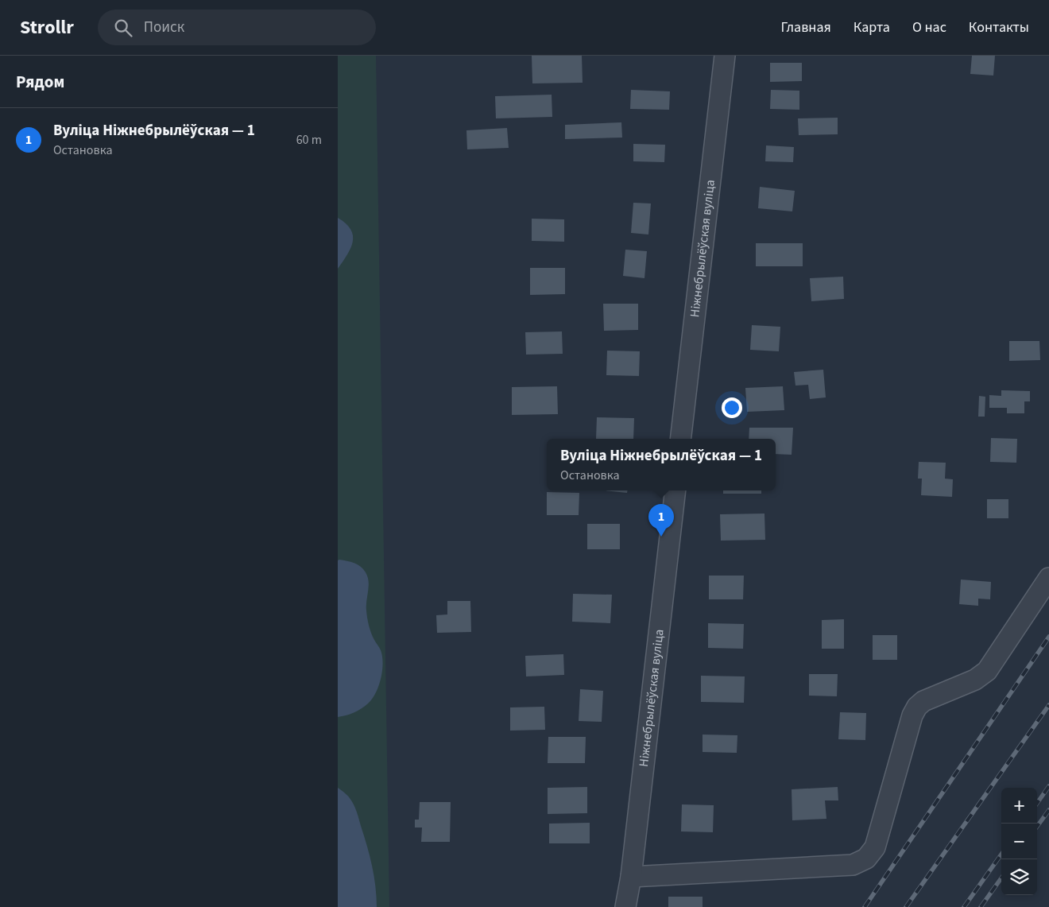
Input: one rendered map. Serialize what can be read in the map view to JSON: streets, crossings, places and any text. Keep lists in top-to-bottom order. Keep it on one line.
{"streets":{"street":["Ніжнебрылёўская вуліца"]},"page":{"header":"Strollr","search":"Поиск","nav":["Главная","Карта","О нас","Контакты"],"heading":"Рядом","list":[{"mark":"1","name":"Вуліца Ніжнебрылёўская — 1","note":"Остановка","value":"60 m"}],"popup":["Вуліца Ніжнебрылёўская — 1","Остановка"],"pins":"1","map_buttons":["+","−"]}}
